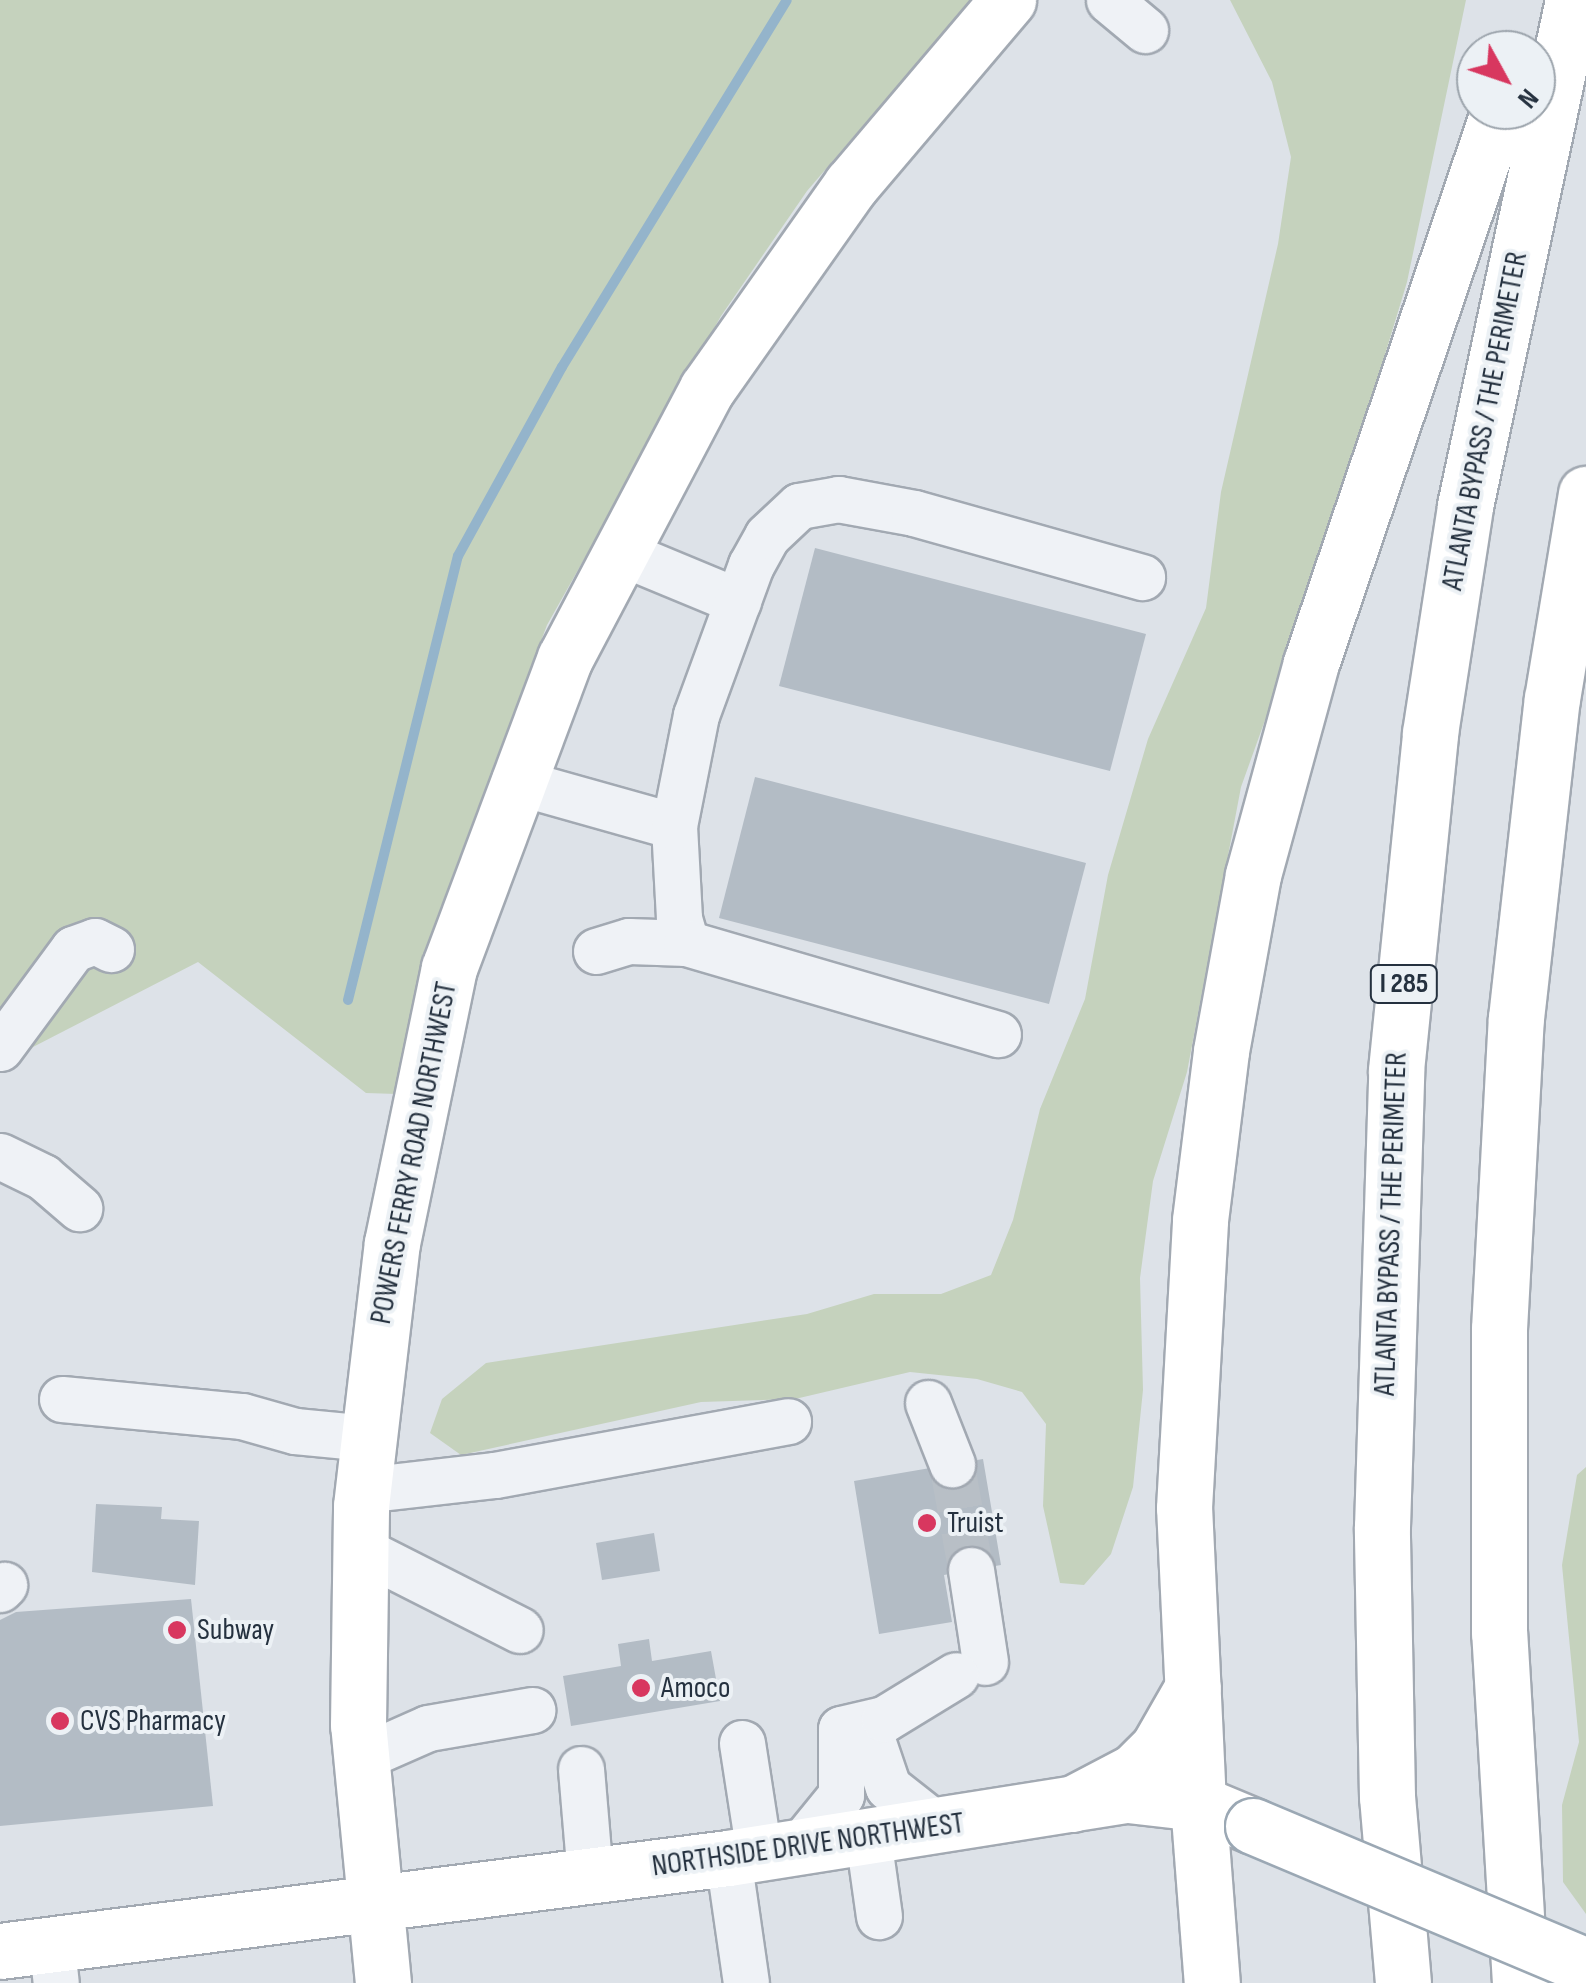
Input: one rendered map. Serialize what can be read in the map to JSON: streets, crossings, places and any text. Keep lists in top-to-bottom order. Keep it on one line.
{"streets":{"main road":["ATLANTA BYPASS / THE PERIMETER","I 285","POWERS FERRY ROAD NORTHWEST","NORTHSIDE DRIVE NORTHWEST"]},"crossings":[["POWERS FERRY ROAD NORTHWEST","NORTHSIDE DRIVE NORTHWEST"]],"places":["Truist","Subway","Amoco","CVS Pharmacy"],"north":"bottom right"}
